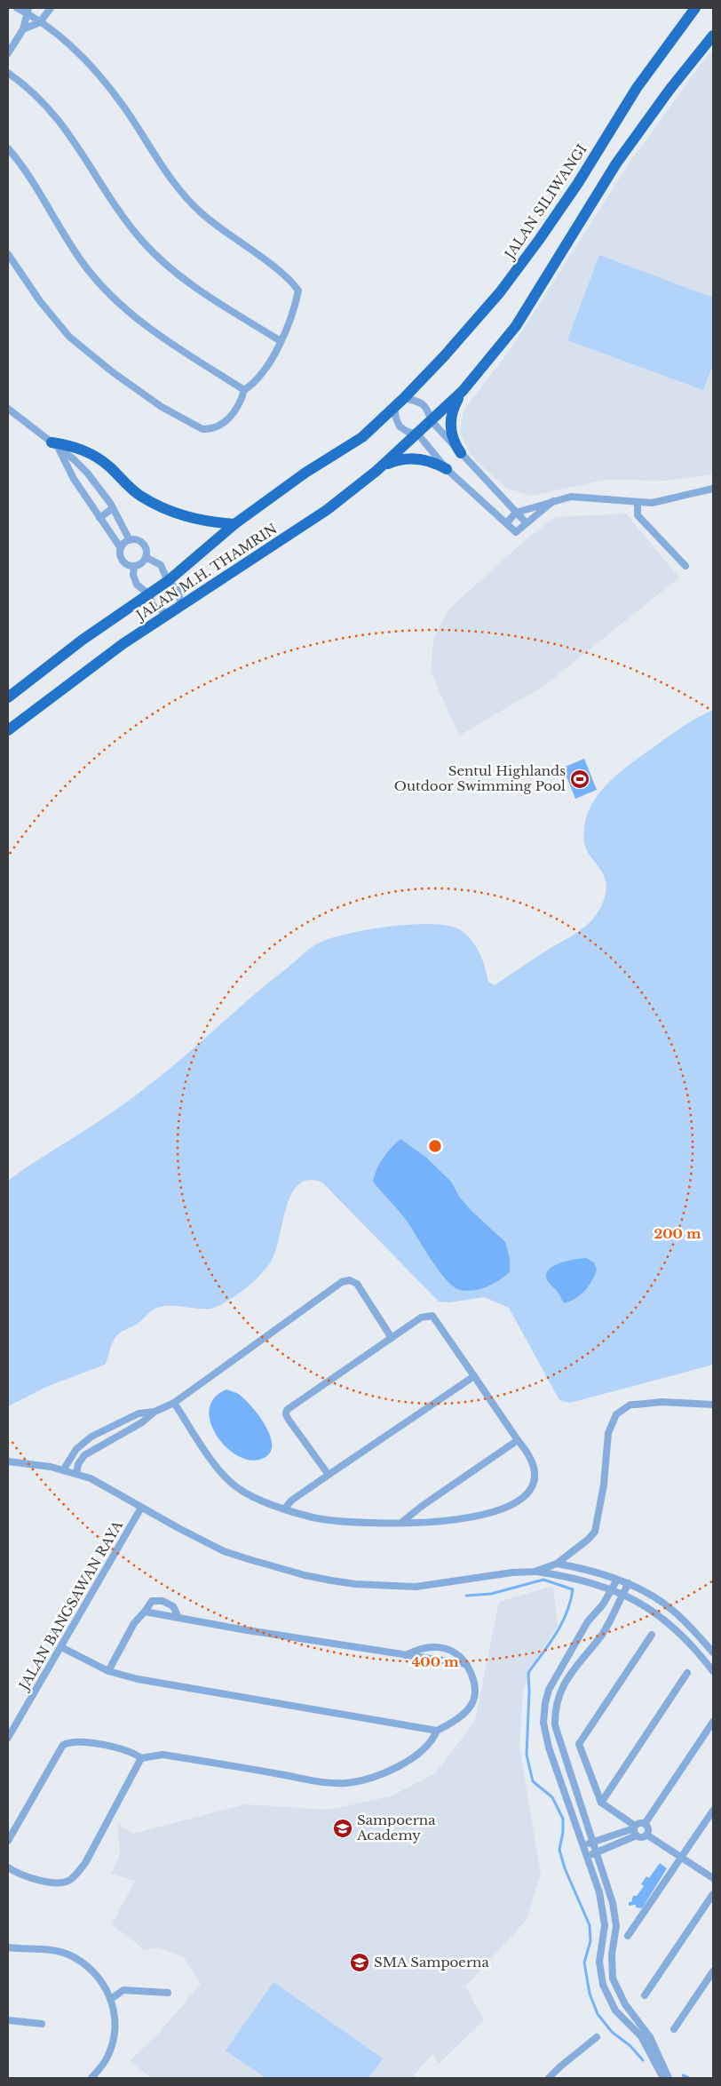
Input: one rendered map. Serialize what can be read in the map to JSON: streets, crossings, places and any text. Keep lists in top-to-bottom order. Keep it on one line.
{"streets":{"main road":["JALAN SILIWANGI","JALAN M.H. THAMRIN"],"street":["JALAN BANGSAWAN RAYA"]},"crossings":[["JALAN SILIWANGI","JALAN M.H. THAMRIN"]],"places":{"sports":["Sentul Highlands Outdoor Swimming Pool"],"school or university":["Sampoerna Academy","SMA Sampoerna"]},"rings":["200 m","400 m"]}
